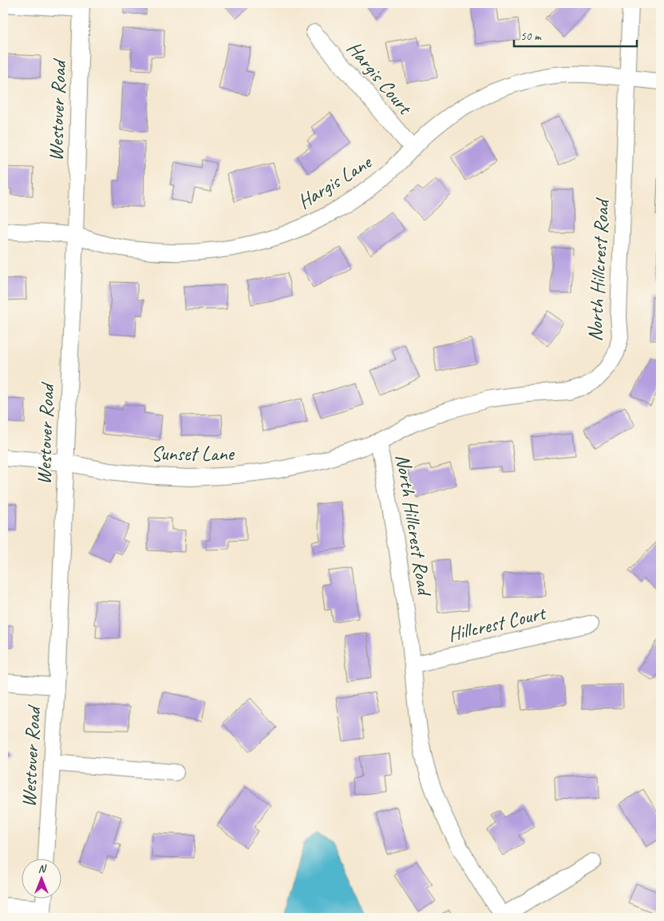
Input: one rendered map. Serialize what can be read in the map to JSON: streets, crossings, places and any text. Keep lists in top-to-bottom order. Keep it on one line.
{"streets":{"street":["Hargis Court","Westover Road","Hargis Lane","North Hillcrest Road","Sunset Lane","Hillcrest Court"]},"crossings":[["Hargis Court","Hargis Lane"],["Westover Road","Hargis Lane"],["Westover Road","Sunset Lane"],["Hargis Lane","North Hillcrest Road"],["North Hillcrest Road","Sunset Lane"],["North Hillcrest Road","Hillcrest Court"]],"scale_bar":"50 m","north":"top"}
